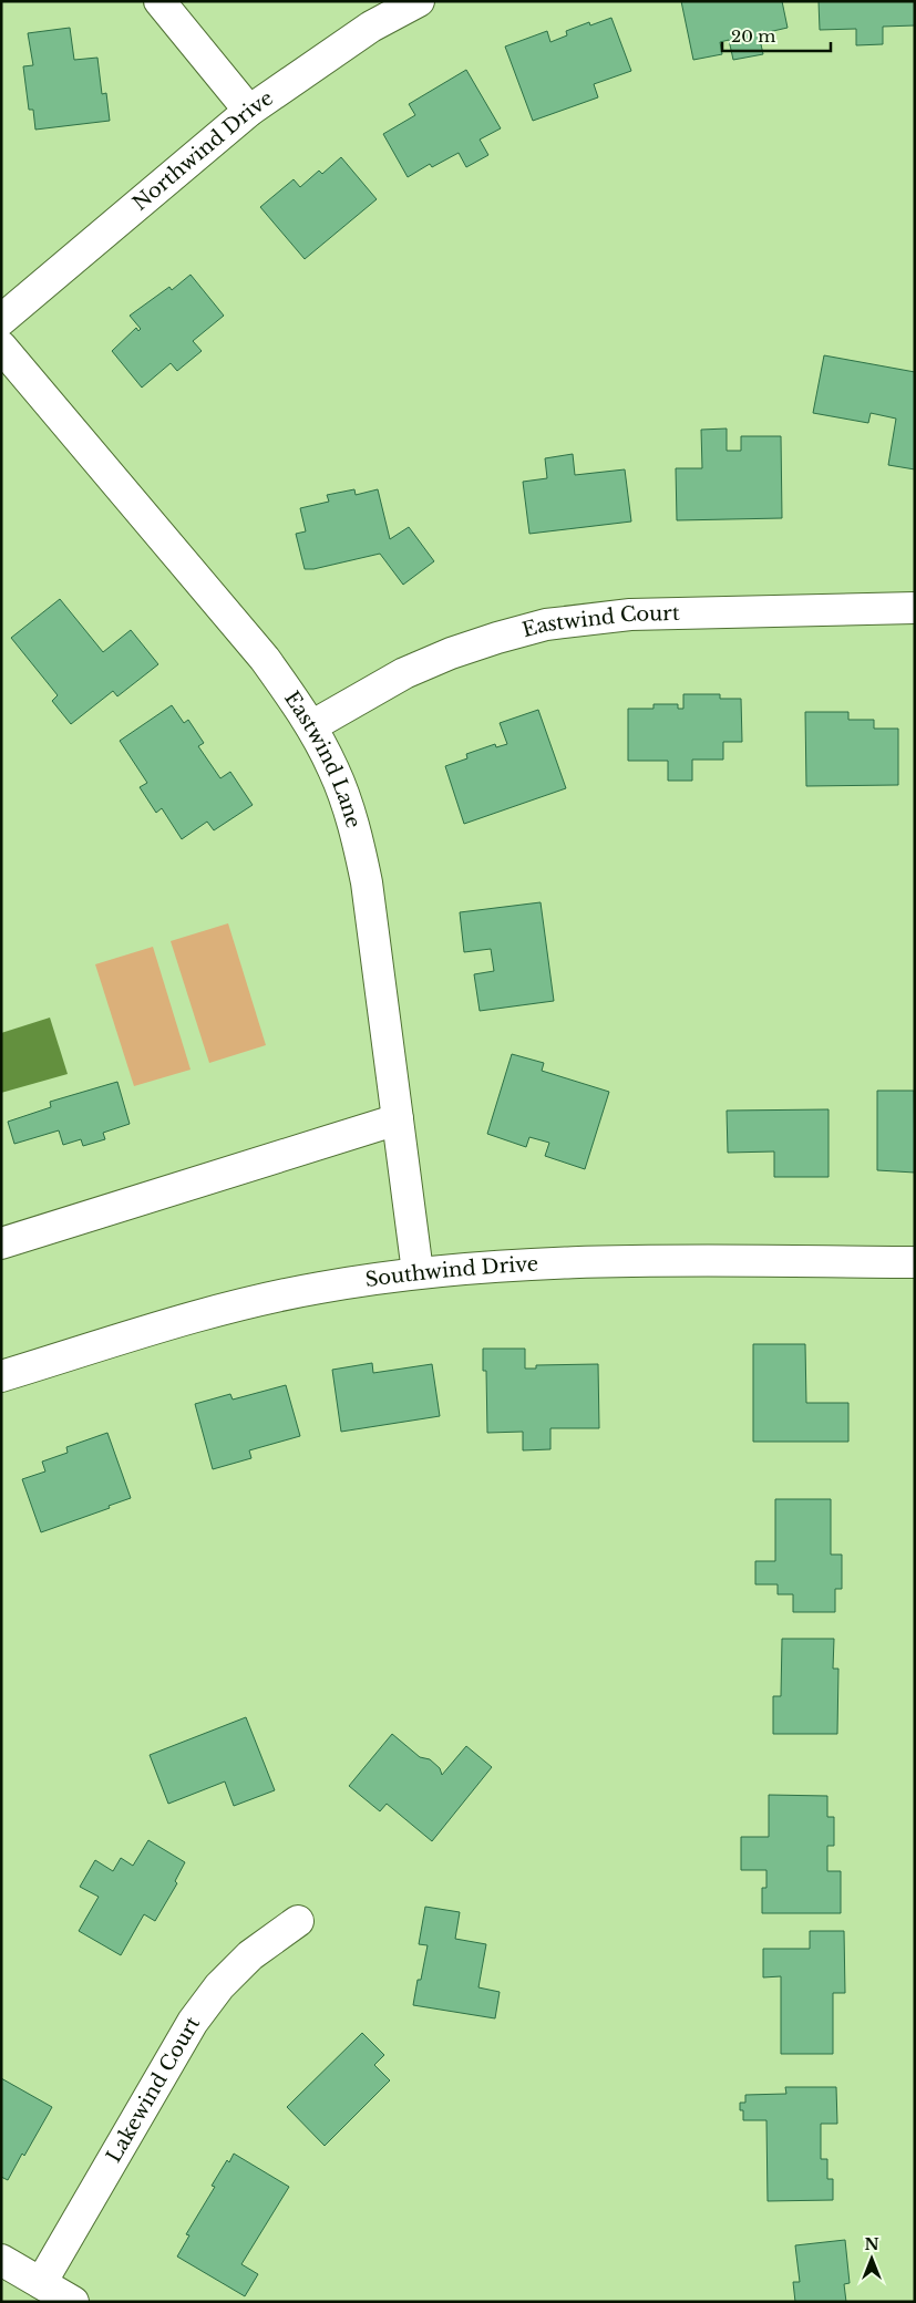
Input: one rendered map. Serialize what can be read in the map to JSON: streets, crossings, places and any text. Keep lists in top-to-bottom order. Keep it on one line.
{"streets":{"street":["Northwind Drive","Eastwind Court","Eastwind Lane","Southwind Drive","Lakewind Court"]},"crossings":[["Eastwind Court","Eastwind Lane"],["Eastwind Lane","Southwind Drive"]],"scale_bar":"20 m","north":"top"}
